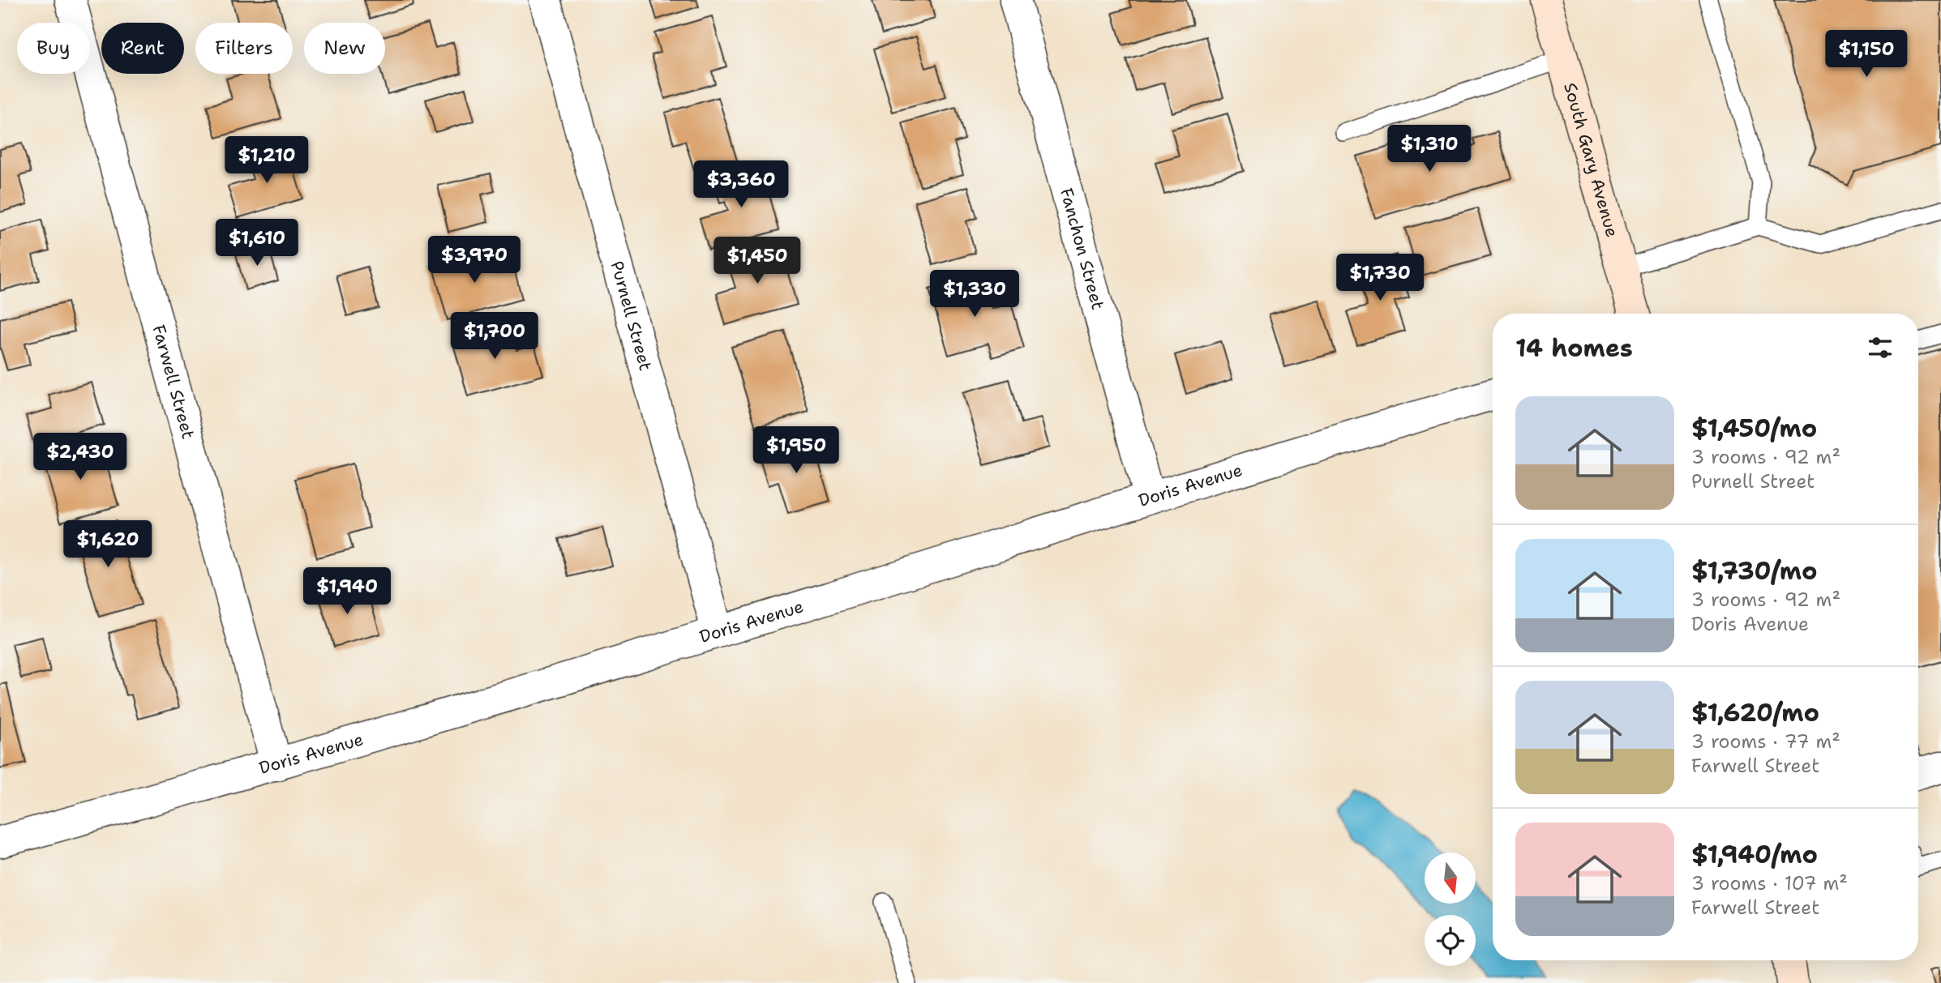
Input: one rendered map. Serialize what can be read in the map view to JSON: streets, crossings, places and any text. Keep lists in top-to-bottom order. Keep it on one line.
{"streets":{"main road":["South Gary Avenue"],"street":["Fanchon Street","Purnell Street","Farwell Street","Doris Avenue"]},"crossings":[["Fanchon Street","Doris Avenue"],["Purnell Street","Doris Avenue"],["Farwell Street","Doris Avenue"]],"north":"bottom","page":{"chip":["Buy","Rent","Filters","New"],"price":["$1,150","$1,310","$1,210","$3,360","$1,610","$3,970","$1,450","$1,730","$1,330","$1,700","$1,950","$2,430","$1,620","$1,940"],"heading":"14 homes","list":[{"name":"$1,450/mo","note":"3 rooms · 92 m² · Purnell Street"},{"name":"$1,730/mo","note":"3 rooms · 92 m² · Doris Avenue"},{"name":"$1,620/mo","note":"3 rooms · 77 m² · Farwell Street"},{"name":"$1,940/mo","note":"3 rooms · 107 m² · Farwell Street"}]}}
